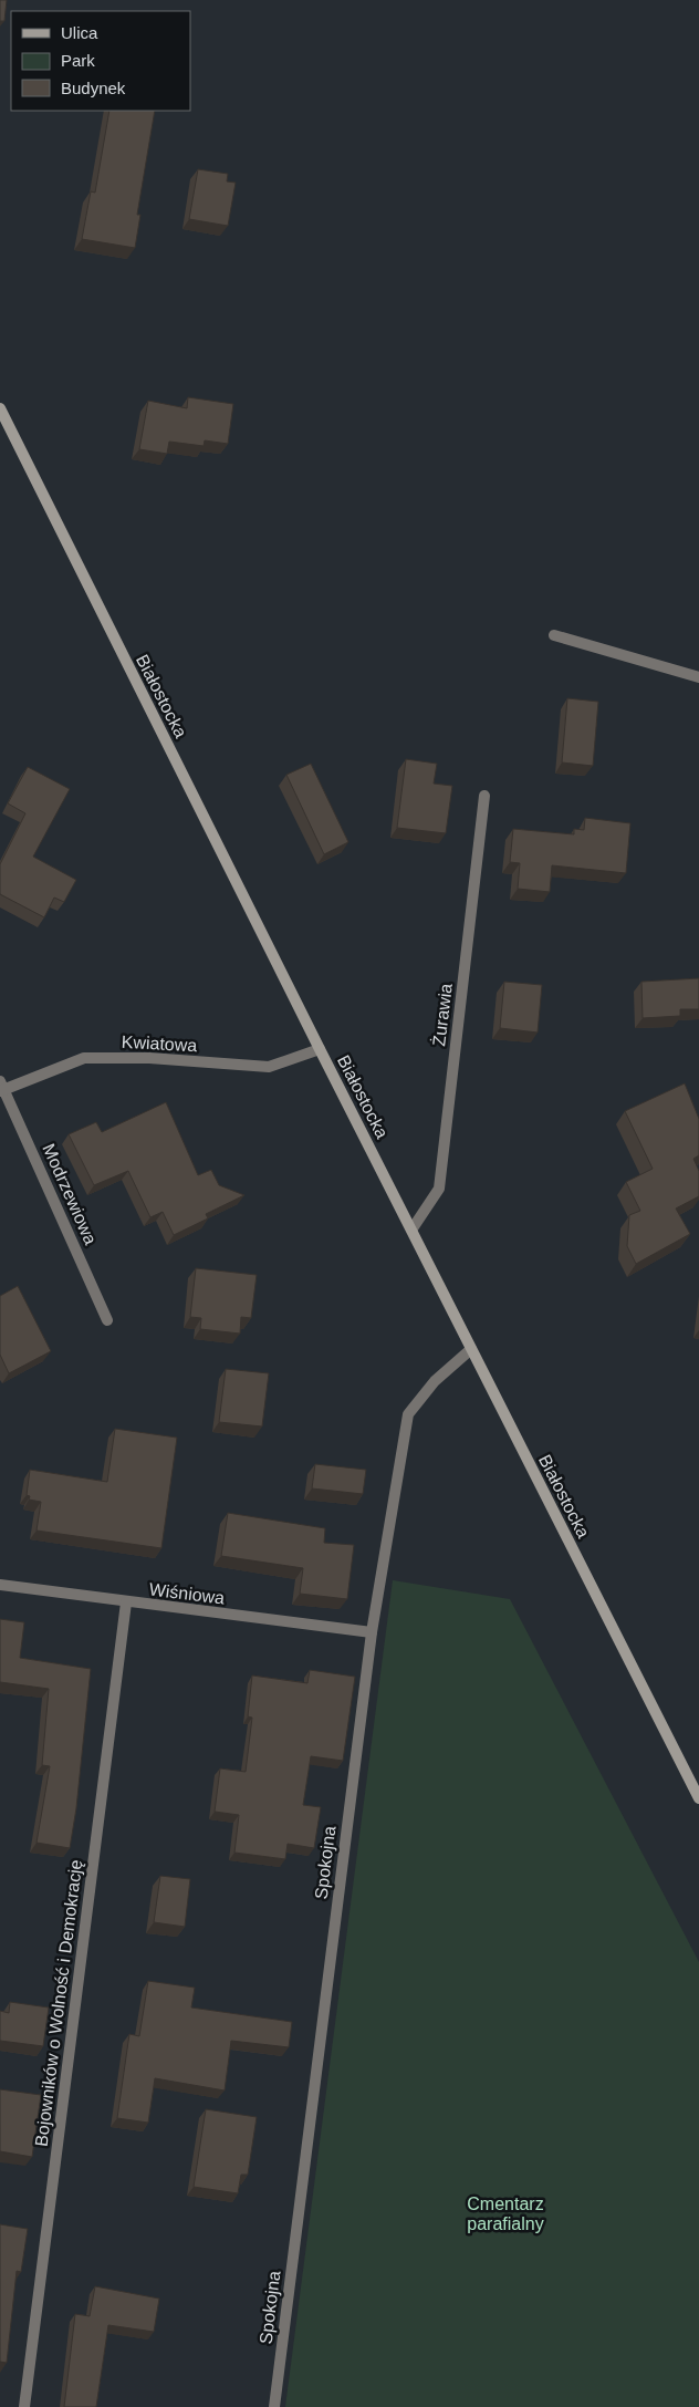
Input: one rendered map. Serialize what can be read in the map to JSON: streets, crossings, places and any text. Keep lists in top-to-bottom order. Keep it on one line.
{"streets":{"street":["Białostocka","Żurawia","Kwiatowa","Modrzewiowa","Wiśniowa","Spokojna","Bojowników o Wolność i Demokrację"]},"crossings":[["Białostocka","Żurawia"],["Białostocka","Kwiatowa"],["Białostocka","Spokojna"],["Kwiatowa","Modrzewiowa"],["Wiśniowa","Spokojna"],["Wiśniowa","Bojowników o Wolność i Demokrację"]],"parks":["Cmentarz parafialny"],"legend":["Ulica","Park","Budynek"]}
